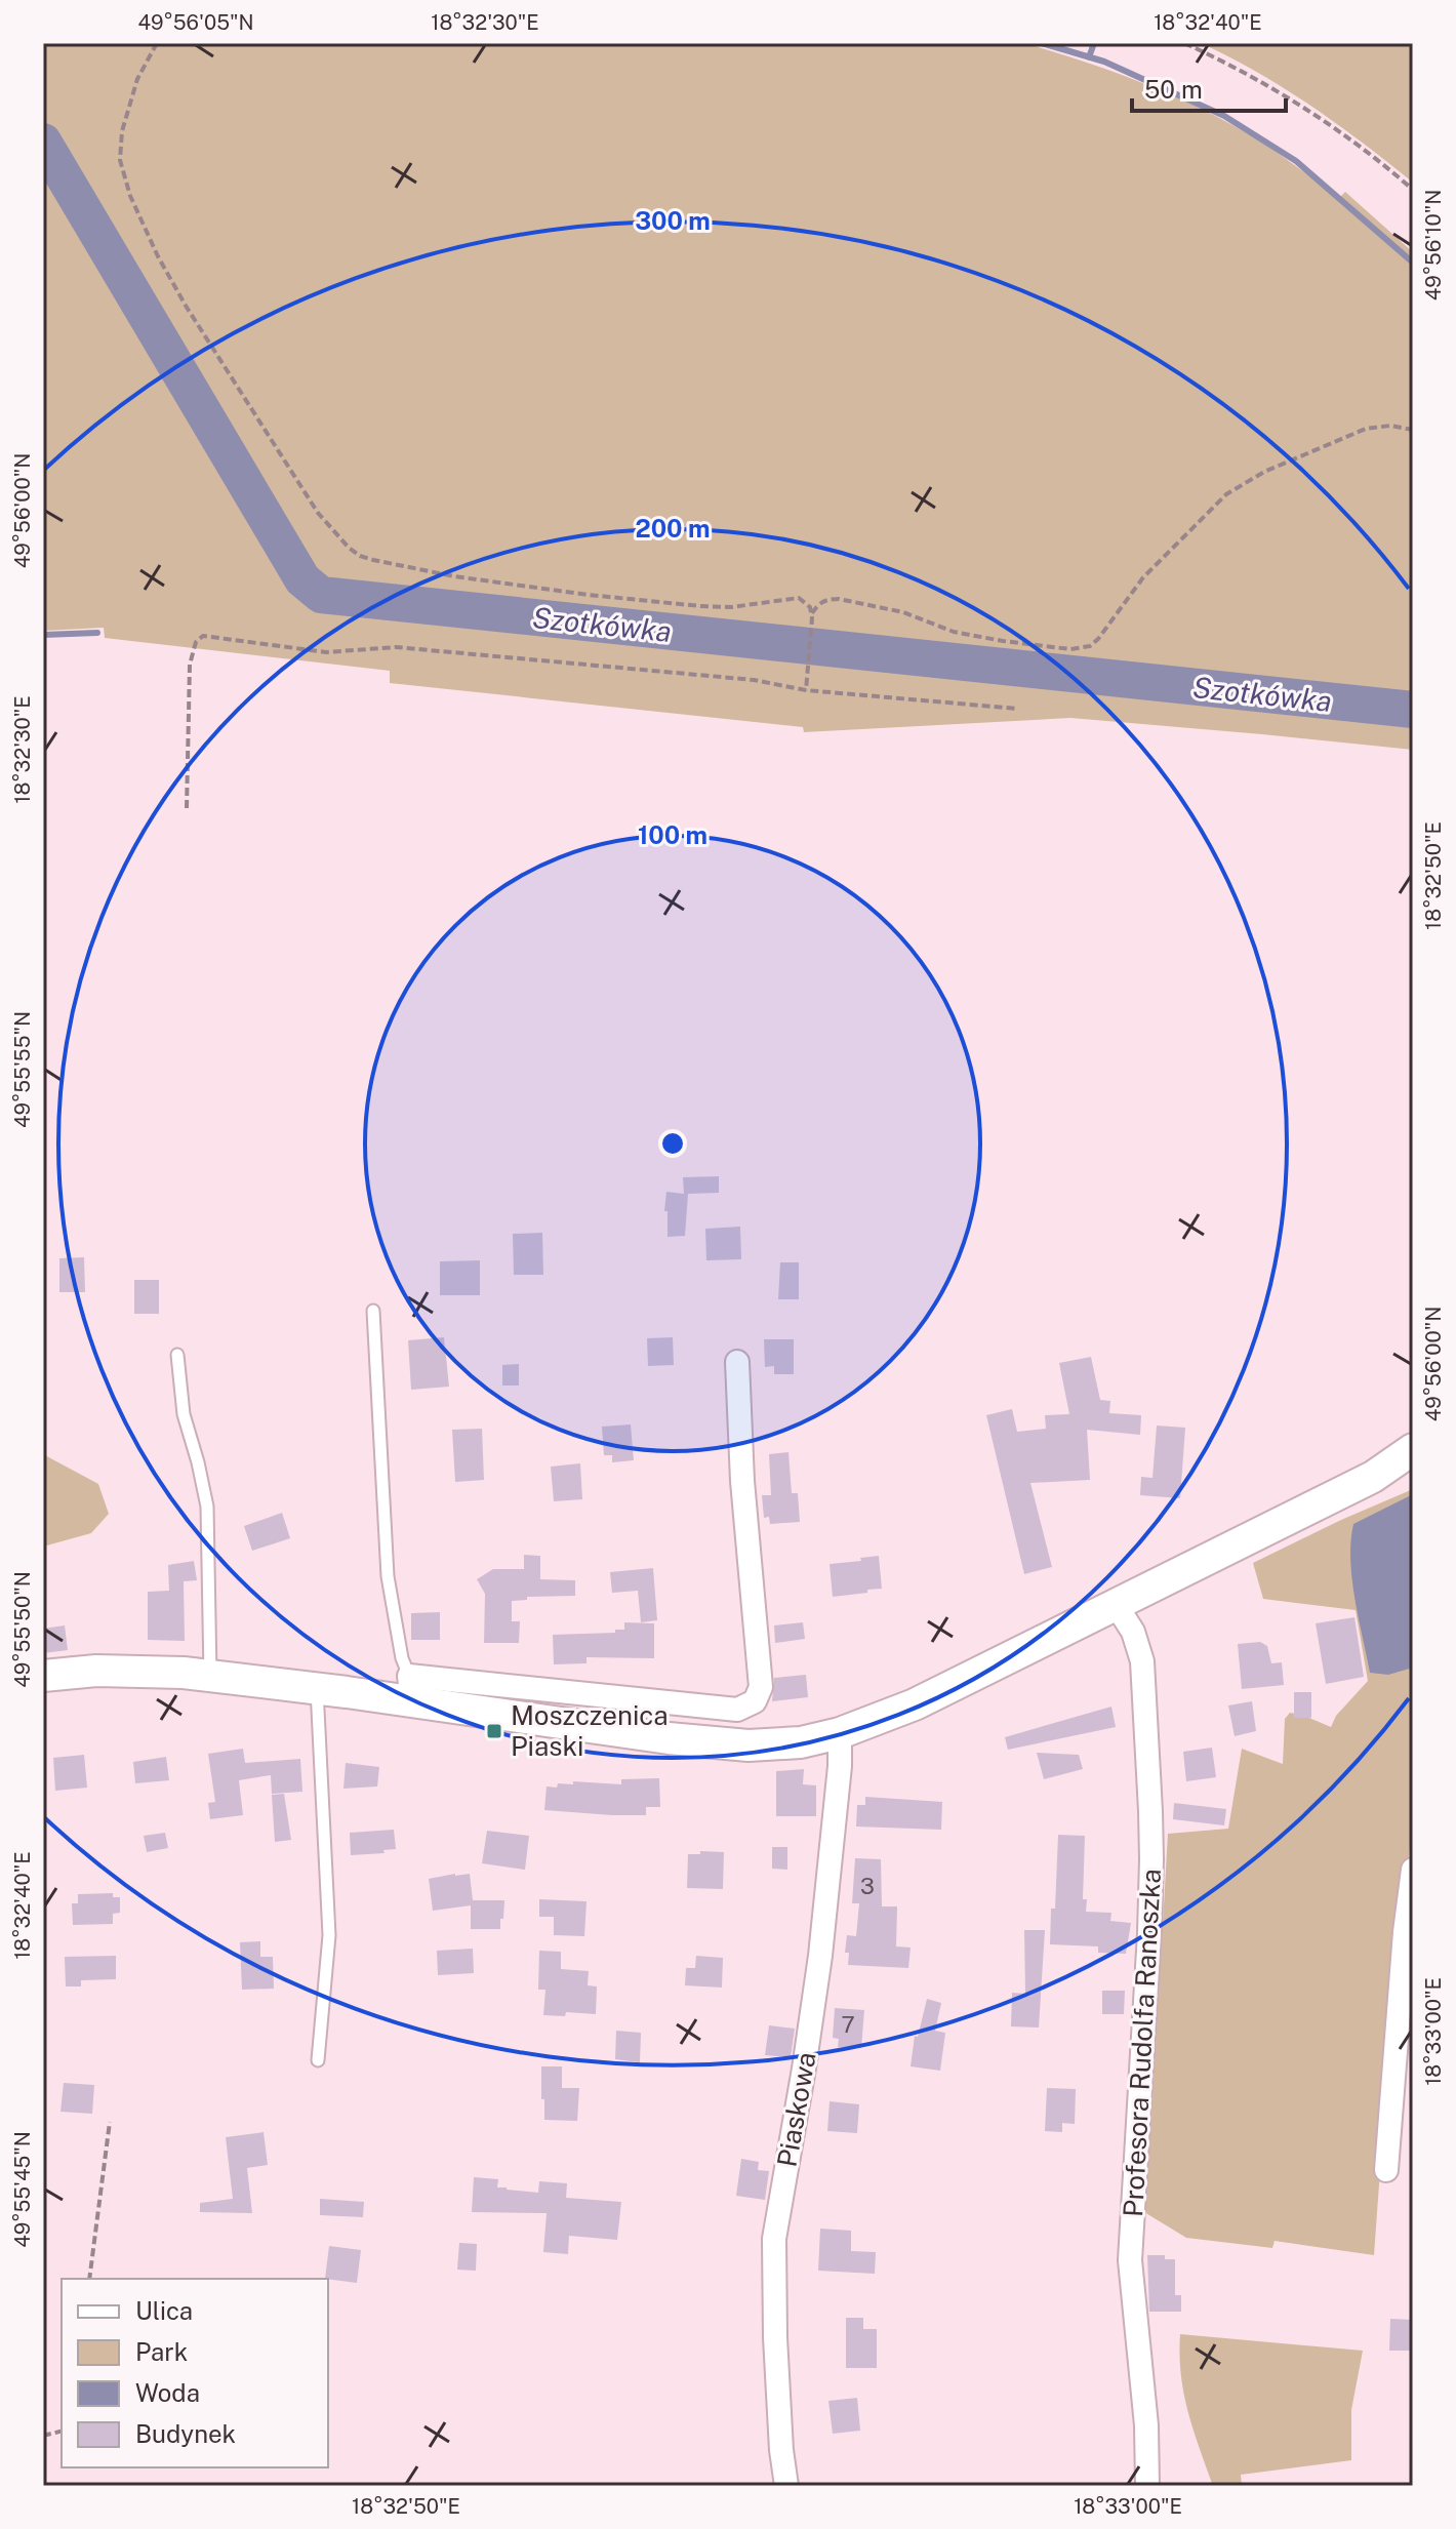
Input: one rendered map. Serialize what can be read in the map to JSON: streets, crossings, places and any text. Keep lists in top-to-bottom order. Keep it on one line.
{"streets":{"street":["Profesora Rudolfa Ranoszka","Piaskowa"]},"water":["Szotkówka"],"places":{"transit":["Moszczenica Piaski"]},"house_numbers":["3","7"],"legend":["Ulica","Park","Woda","Budynek"],"scale_bar":"50 m","coordinates":["49°56'05\"N","18°32'30\"E","18°32'40\"E","49°56'10\"N","49°56'00\"N","18°32'50\"E","49°55'55\"N","49°55'50\"N","18°33'00\"E","49°55'45\"N"],"rings":["300 m","200 m","100 m"]}
